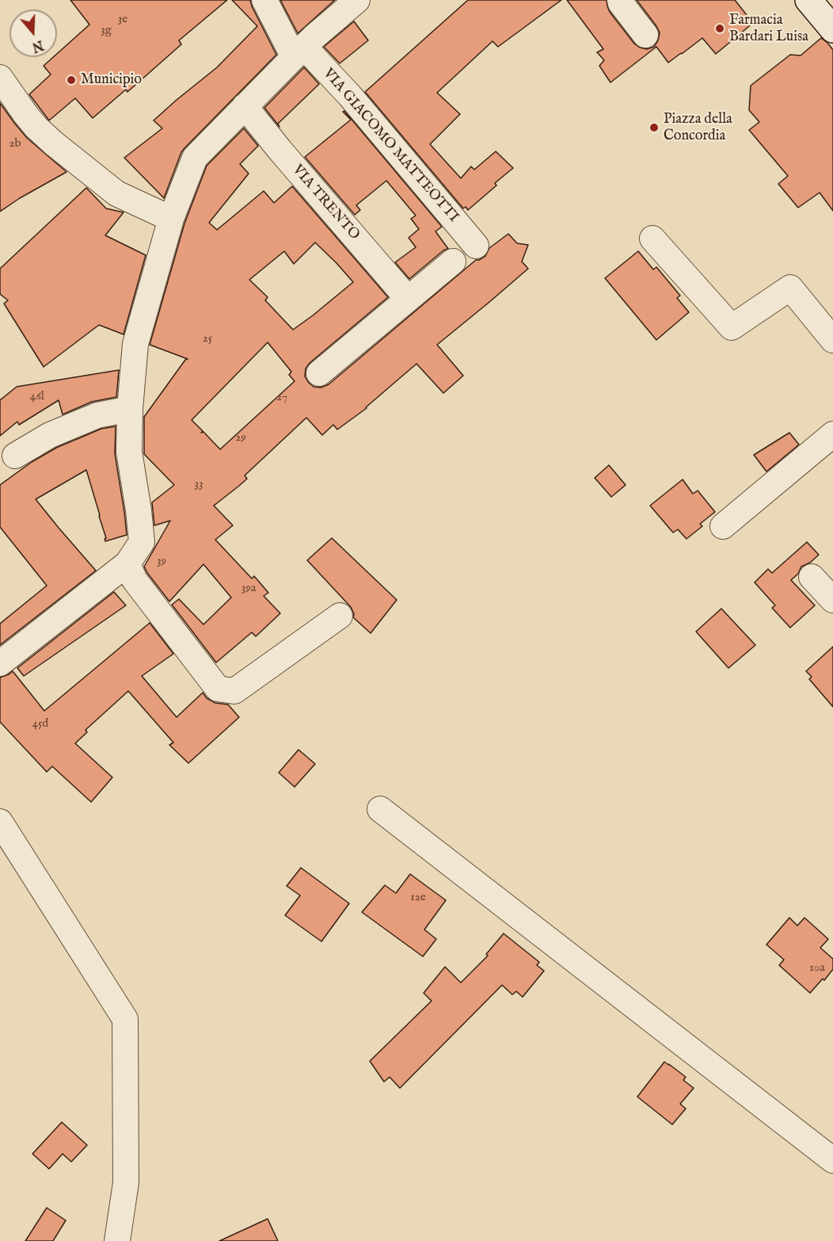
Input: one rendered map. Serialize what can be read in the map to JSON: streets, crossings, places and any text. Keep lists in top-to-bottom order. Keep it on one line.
{"streets":{"street":["VIA GIACOMO MATTEOTTI","VIA TRENTO"]},"places":["Farmacia Bardari Luisa","Municipio","Piazza della Concordia"],"house_numbers":["3e","3g","2b","25","46l","27","29","33","39","39a","45d","12e","10a"],"north":"bottom"}
